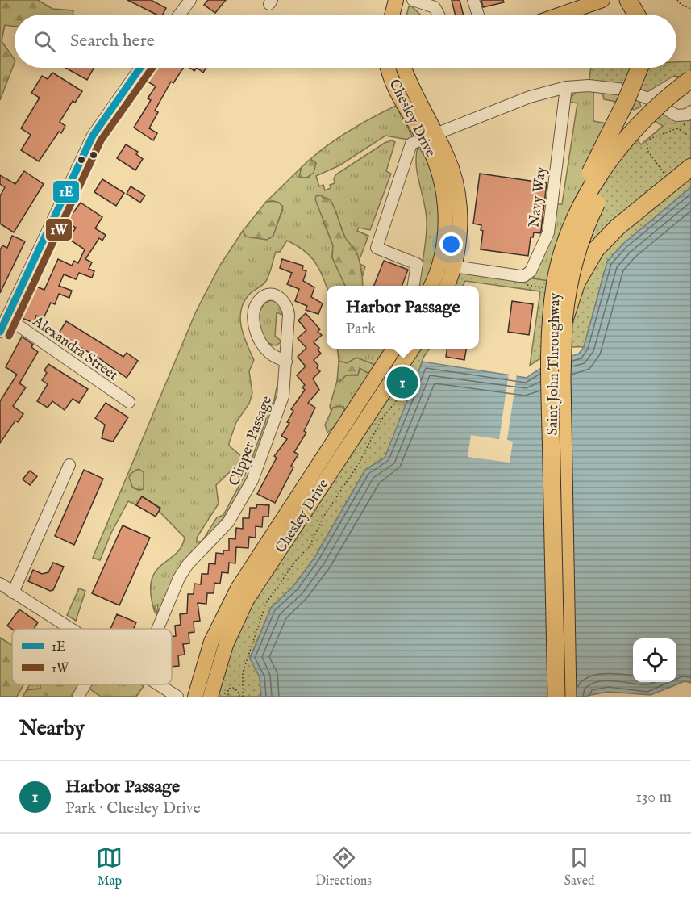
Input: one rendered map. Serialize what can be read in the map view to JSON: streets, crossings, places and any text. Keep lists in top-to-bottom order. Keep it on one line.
{"streets":{"highway":["Saint John Throughway"],"main road":["Chesley Drive"],"street":["Navy Way","Alexandra Street","Clipper Passage"]},"crossings":[["Chesley Drive","Navy Way"]],"lines":["transit line 1E","transit line 1W"],"legend":["1E","1W"],"page":{"search":"Search here","popup":["Harbor Passage","Park"],"pins":"1","heading":"Nearby","list":[{"mark":"1","name":"Harbor Passage","note":"Park · Chesley Drive","value":"130 m"}],"nav":["Map","Directions","Saved"]}}
